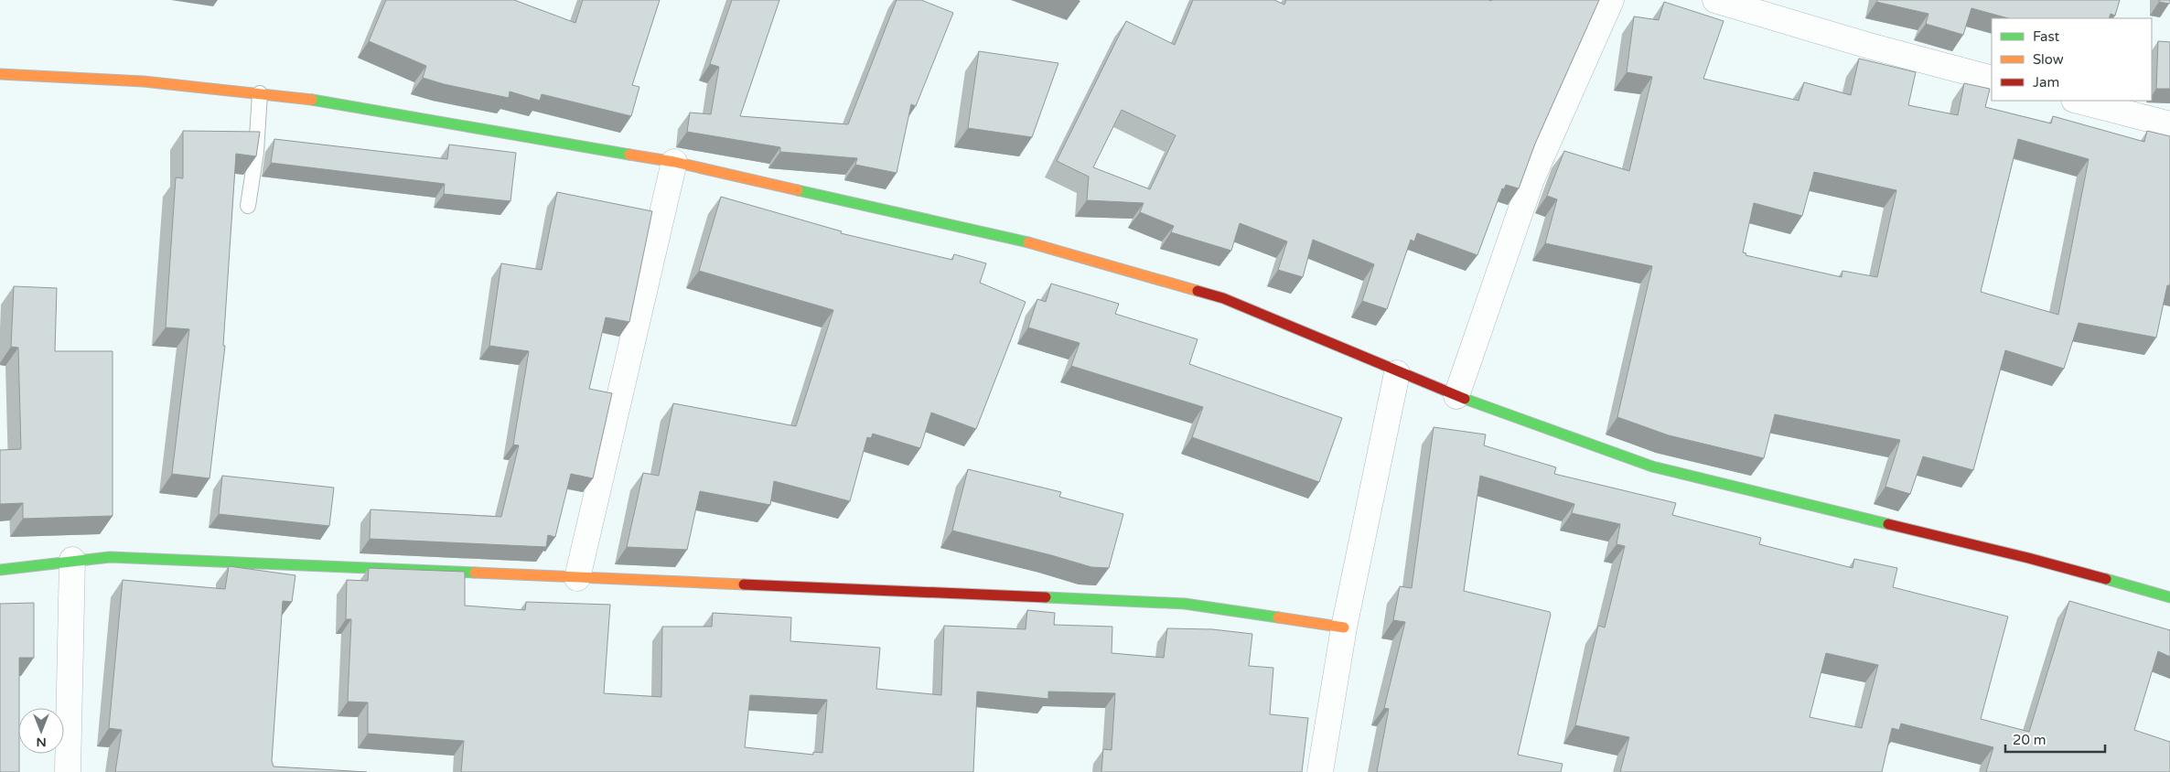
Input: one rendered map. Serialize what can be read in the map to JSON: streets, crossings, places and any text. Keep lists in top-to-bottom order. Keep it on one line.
{"legend":["Fast","Slow","Jam"],"scale_bar":"20 m","north":"bottom"}
